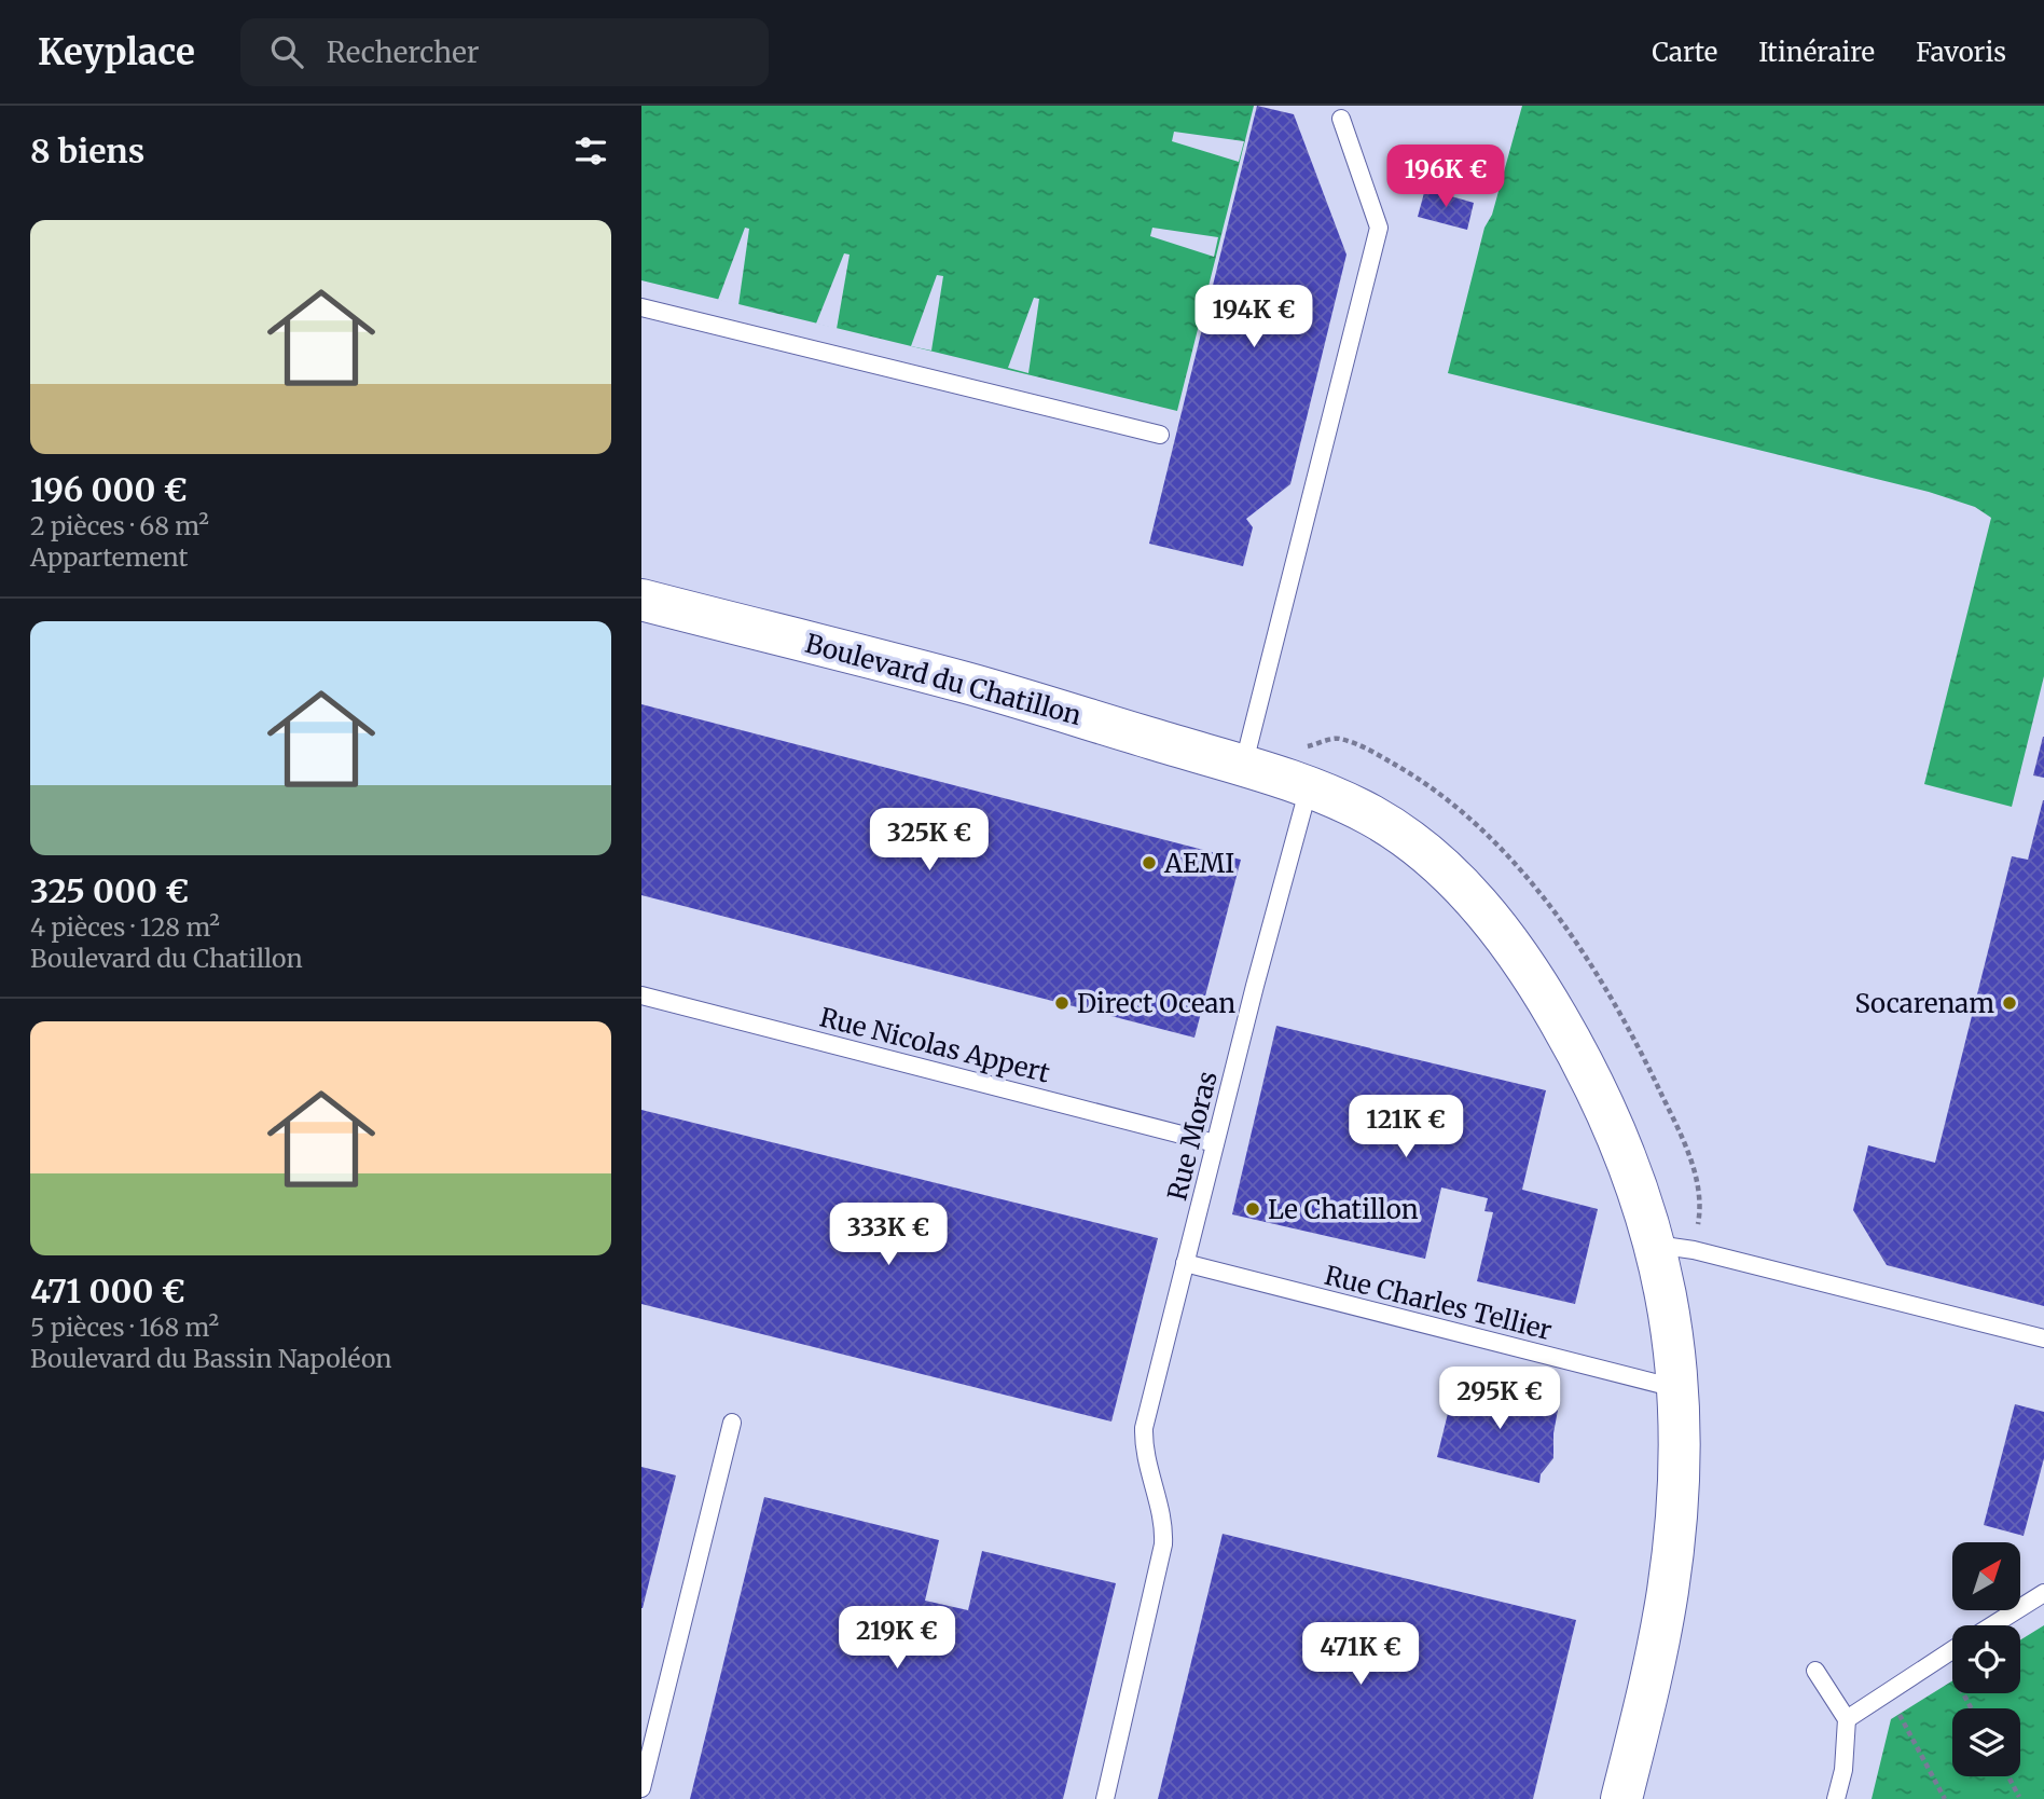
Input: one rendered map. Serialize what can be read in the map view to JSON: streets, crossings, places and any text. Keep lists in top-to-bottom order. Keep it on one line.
{"streets":{"main road":["Boulevard du Chatillon"],"lane":["Rue Nicolas Appert","Rue Moras","Rue Charles Tellier"]},"crossings":[["Boulevard du Chatillon","Rue Moras"],["Boulevard du Chatillon","Rue Charles Tellier"],["Rue Nicolas Appert","Rue Moras"],["Rue Moras","Rue Charles Tellier"]],"places":["AEMI","Direct Ocean","Socarenam","Le Chatillon"],"north":"top right","page":{"header":"Keyplace","search":"Rechercher","nav":["Carte","Itinéraire","Favoris"],"heading":"8 biens","price":["196K €","194K €","325K €","121K €","333K €","295K €","219K €","471K €"],"list":[{"name":"196 000 €","note":"2 pièces · 68 m² · Appartement"},{"name":"325 000 €","note":"4 pièces · 128 m² · Boulevard du Chatillon"},{"name":"471 000 €","note":"5 pièces · 168 m² · Boulevard du Bassin Napoléon"}]}}
